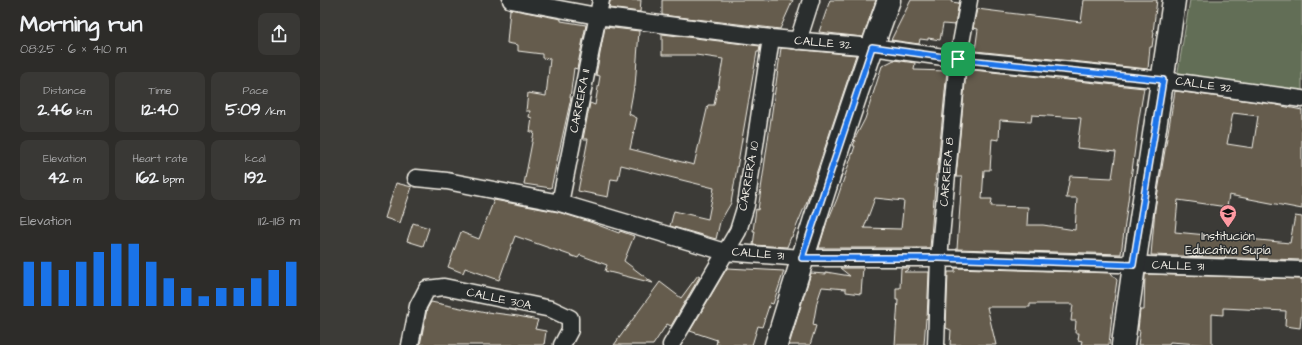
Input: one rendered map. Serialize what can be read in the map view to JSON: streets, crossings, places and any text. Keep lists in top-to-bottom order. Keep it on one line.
{"streets":{"street":["CALLE 32","CARRERA 11","CARRERA 8","CARRERA 10","CALLE 31","CALLE 30A"]},"crossings":[["CALLE 32","CARRERA 11"],["CALLE 32","CARRERA 8"],["CALLE 32","CARRERA 10"],["CARRERA 11","CALLE 31"],["CARRERA 8","CALLE 31"],["CARRERA 10","CALLE 31"]],"places":{"school or university":["Institución Educativa Supía"]},"page":{"heading":["Morning run","08:25 · 6 × 410 m"],"stats":[["Distance","2.46 km"],["Time","12:40"],["Pace","5:09 /km"],["Elevation","42 m"],["Heart rate","162 bpm"],["kcal","192"]],"chart":["Elevation","112–118 m"]}}
